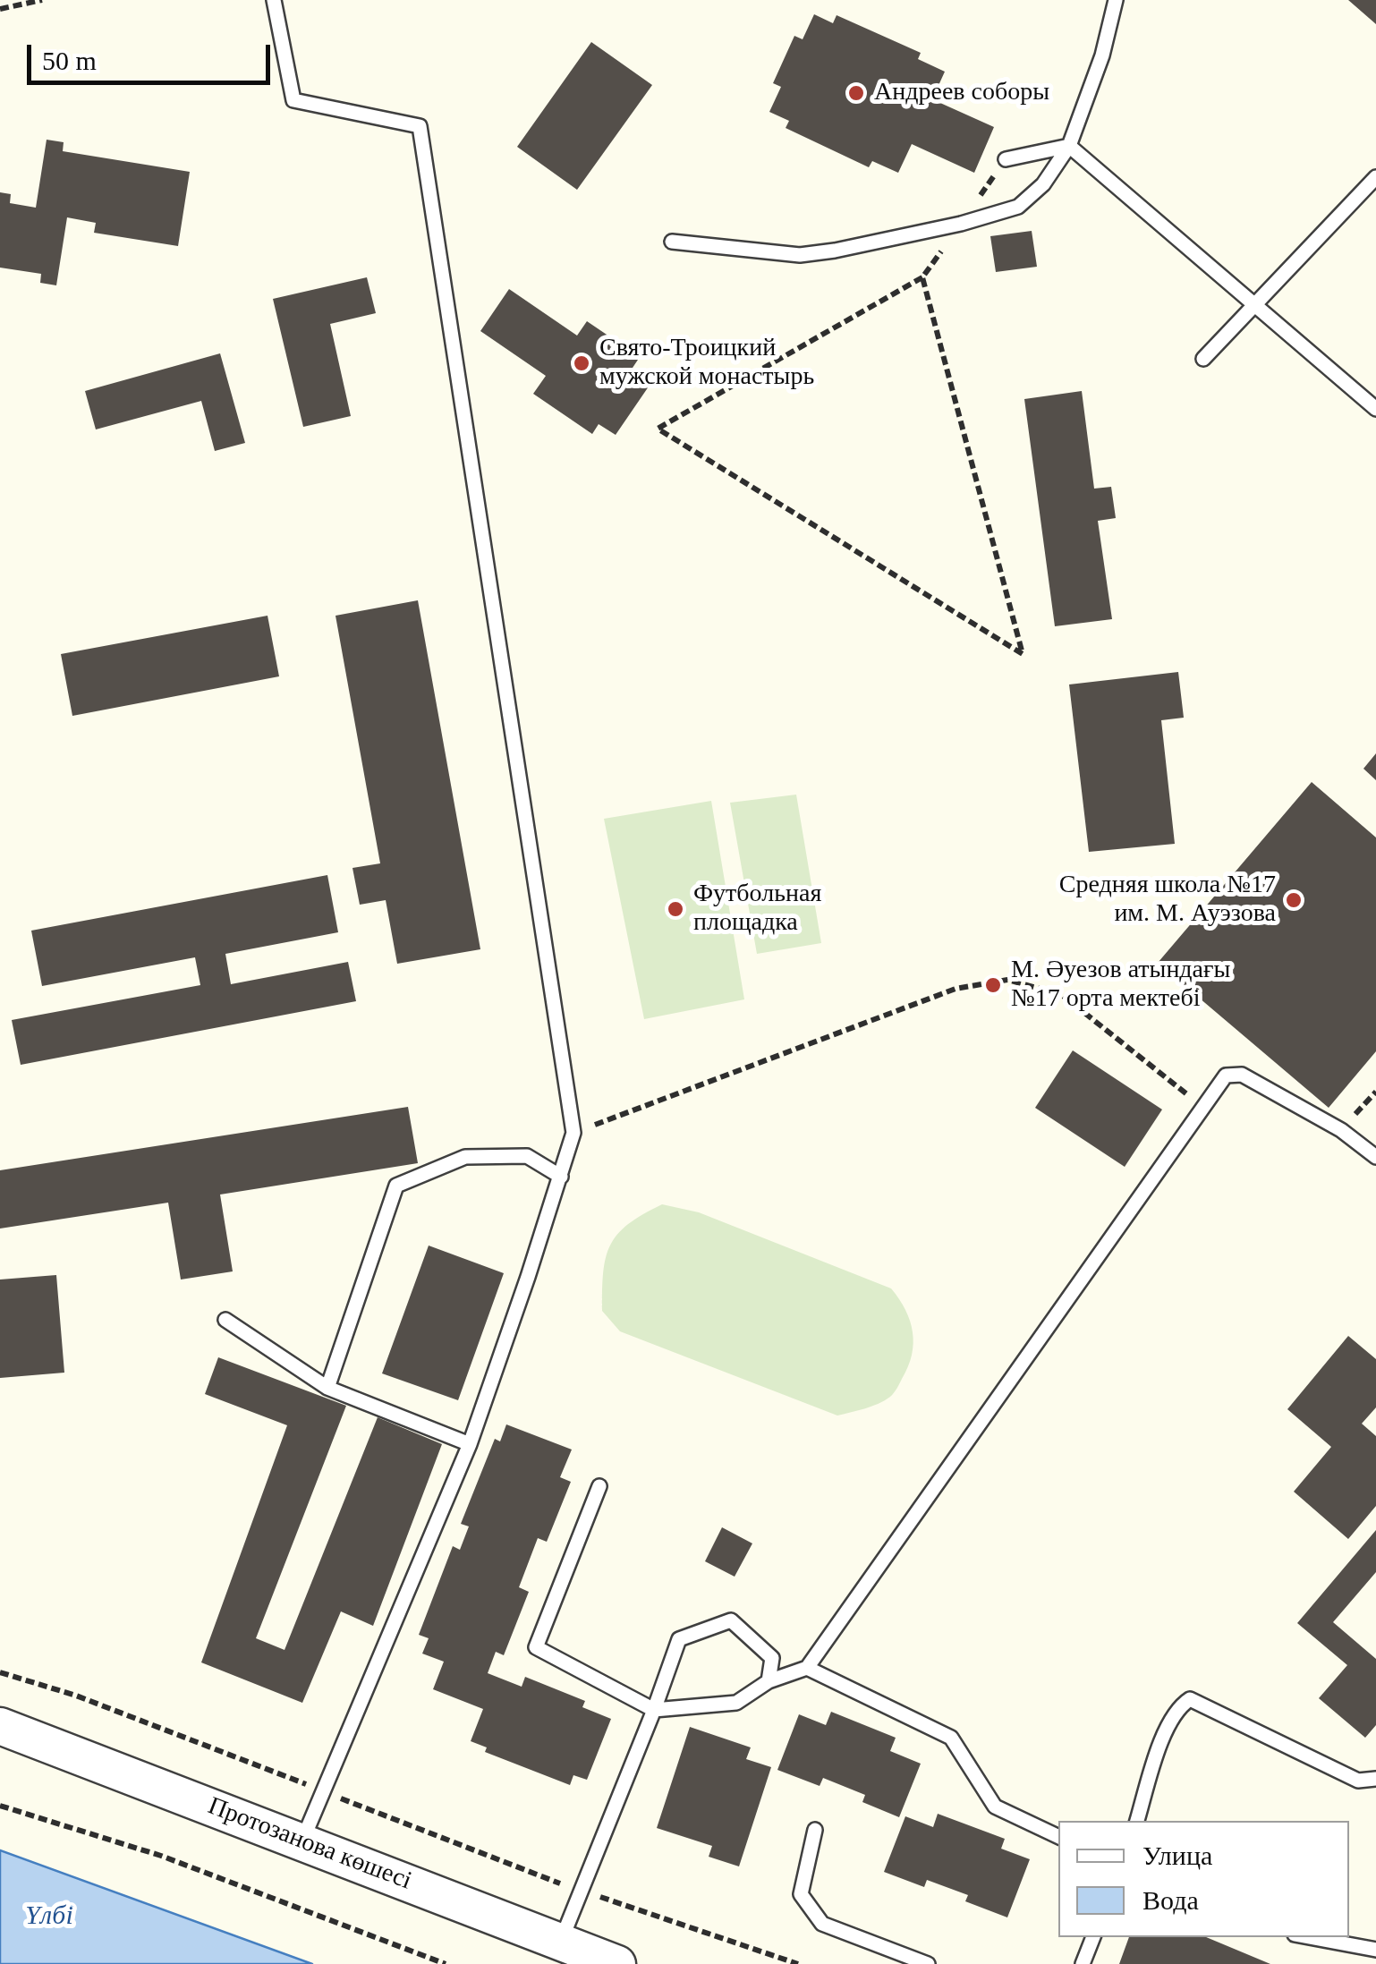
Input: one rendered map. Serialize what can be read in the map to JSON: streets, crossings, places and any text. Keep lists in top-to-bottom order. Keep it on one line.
{"streets":{"street":["Протозанова көшесі"]},"water":["Үлбі"],"places":["Андреев соборы","Свято-Троицкий мужской монастырь","Средняя школа №17 им. М. Ауэзова","Футбольная площадка","М. Әуезов атындағы №17 орта мектебі"],"legend":["Улица","Вода"],"scale_bar":"50 m"}
